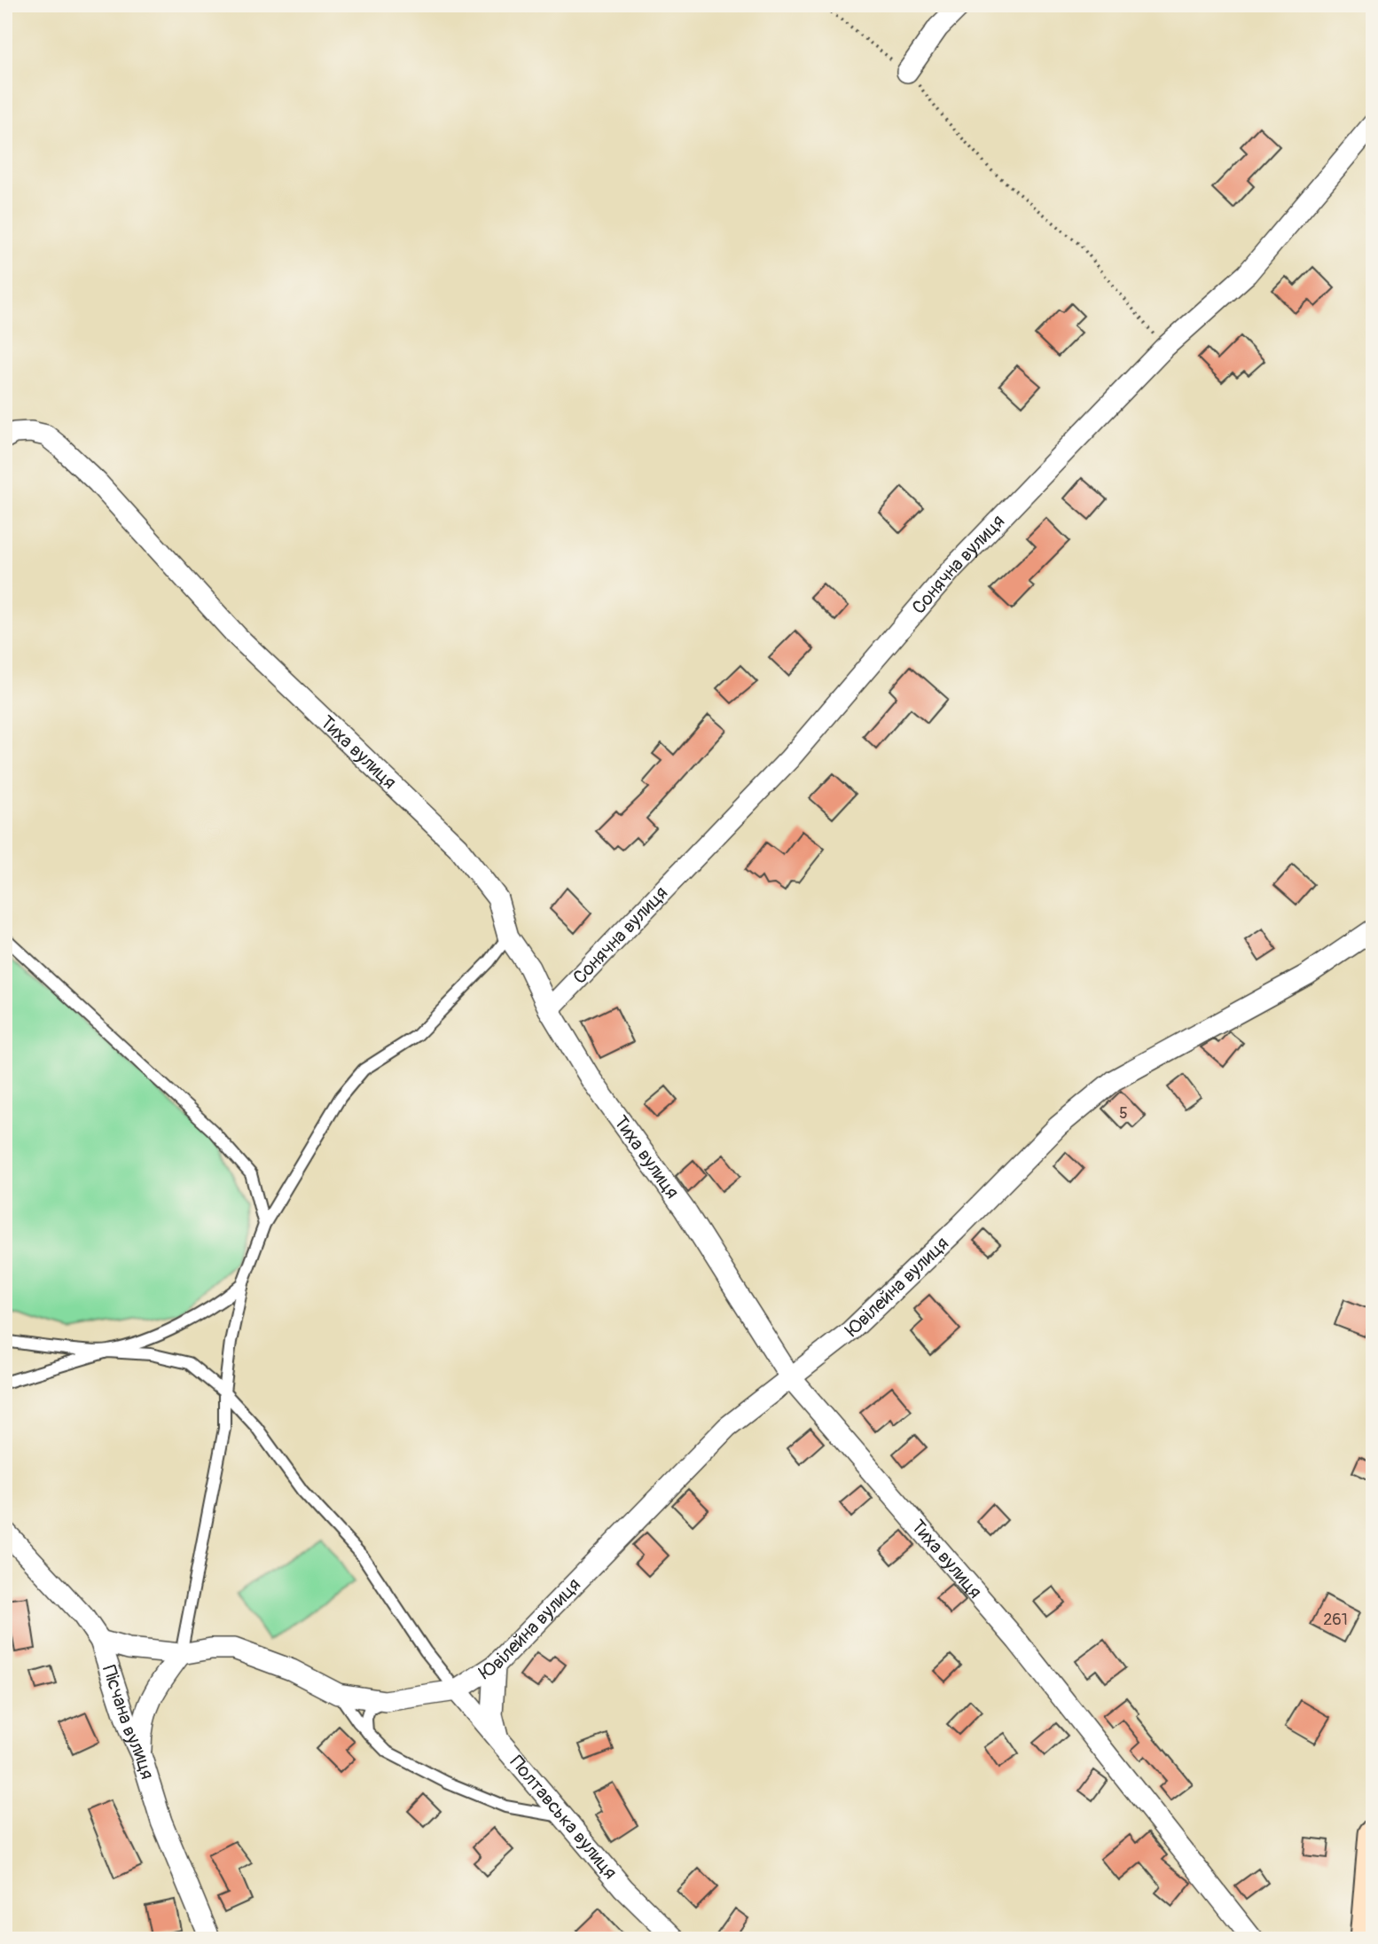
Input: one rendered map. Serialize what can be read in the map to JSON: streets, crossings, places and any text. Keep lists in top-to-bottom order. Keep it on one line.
{"streets":{"street":["Сонячна вулиця","Тиха вулиця","Ювілейна вулиця","Пісчана вулиця","Полтавська вулиця"]},"crossings":[["Сонячна вулиця","Тиха вулиця"],["Тиха вулиця","Ювілейна вулиця"],["Ювілейна вулиця","Полтавська вулиця"]],"house_numbers":["5","261"]}
